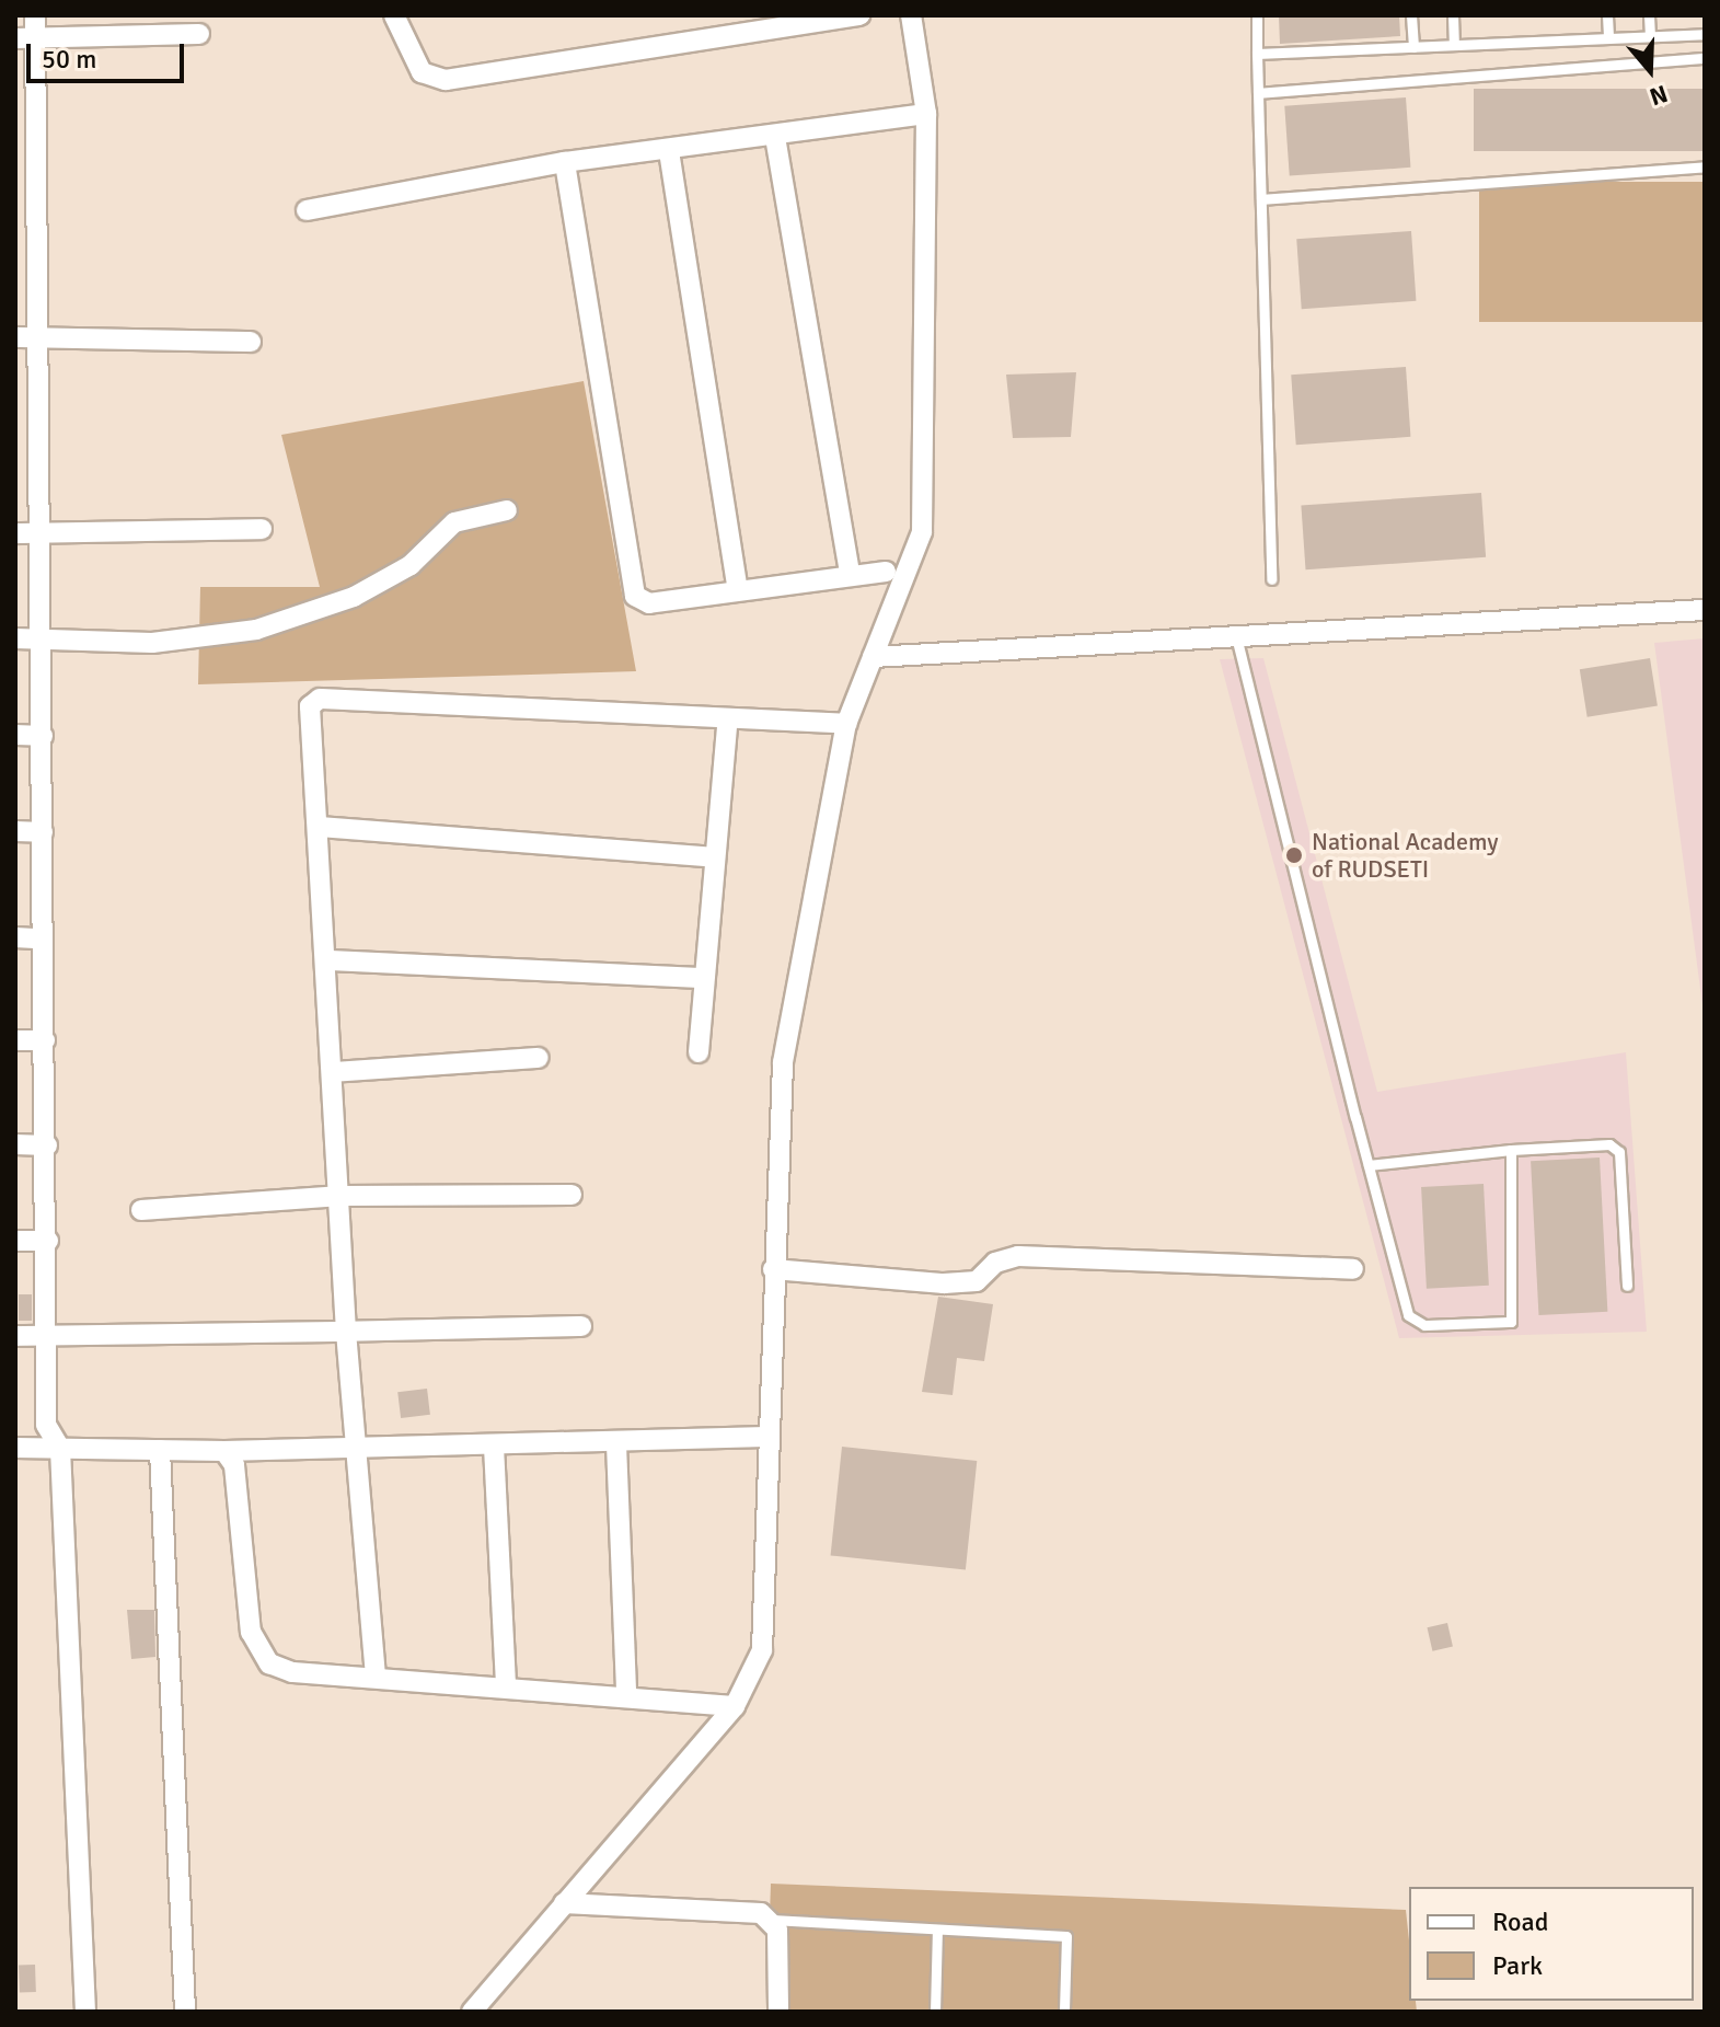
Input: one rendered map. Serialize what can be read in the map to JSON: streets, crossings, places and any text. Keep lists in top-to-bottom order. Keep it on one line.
{"places":["National Academy of RUDSETI"],"legend":["Road","Park"],"scale_bar":"50 m","north":"bottom"}
